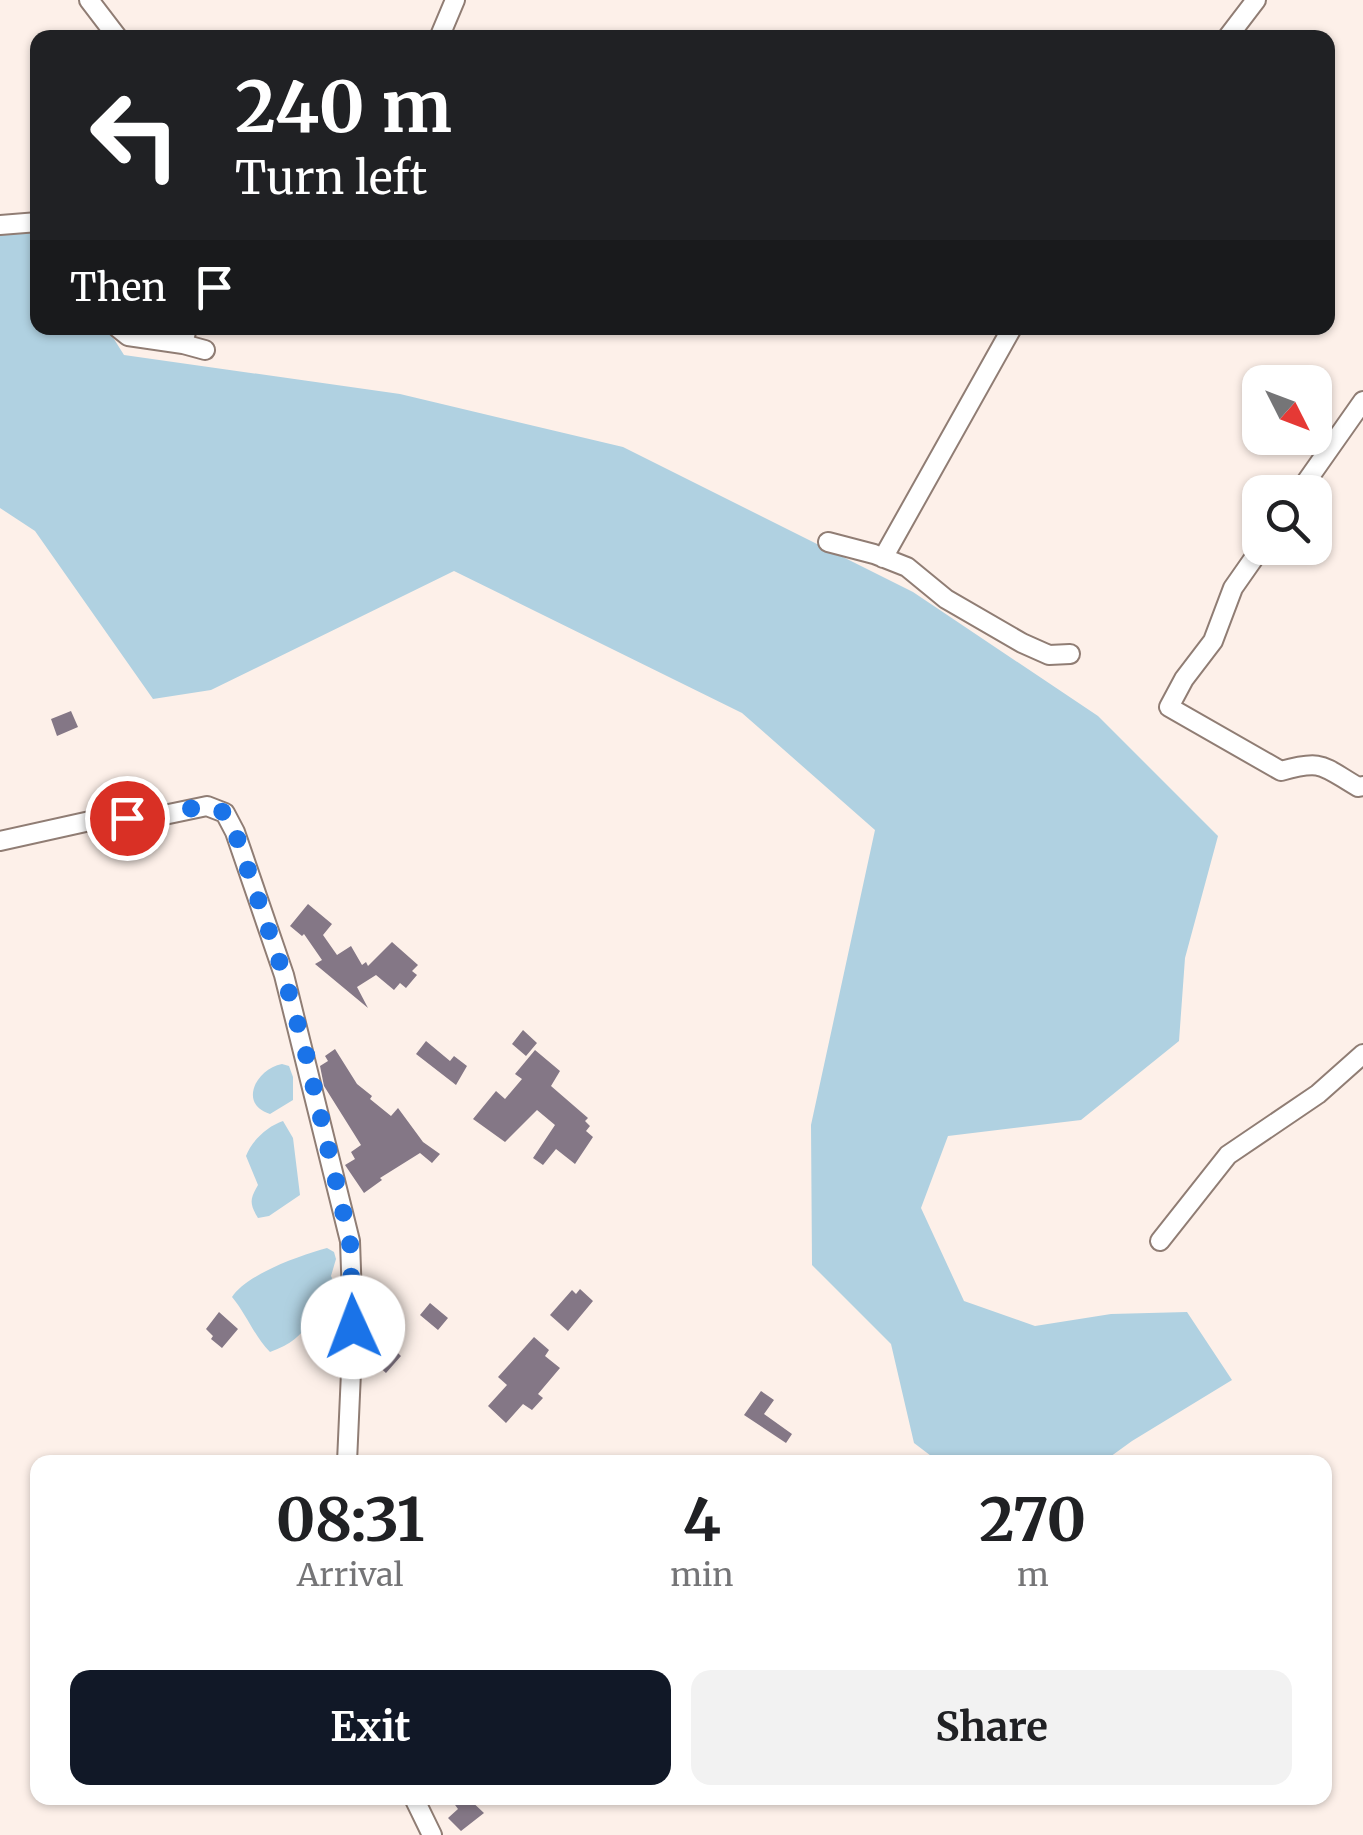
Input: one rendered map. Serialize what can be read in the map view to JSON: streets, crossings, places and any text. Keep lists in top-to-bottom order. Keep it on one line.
{"north":"bottom right","page":{"turn":["240 m","Turn left"],"then":"Then","eta":["08:31","Arrival","4","min","270","m"],"buttons":["Exit","Share"]}}
